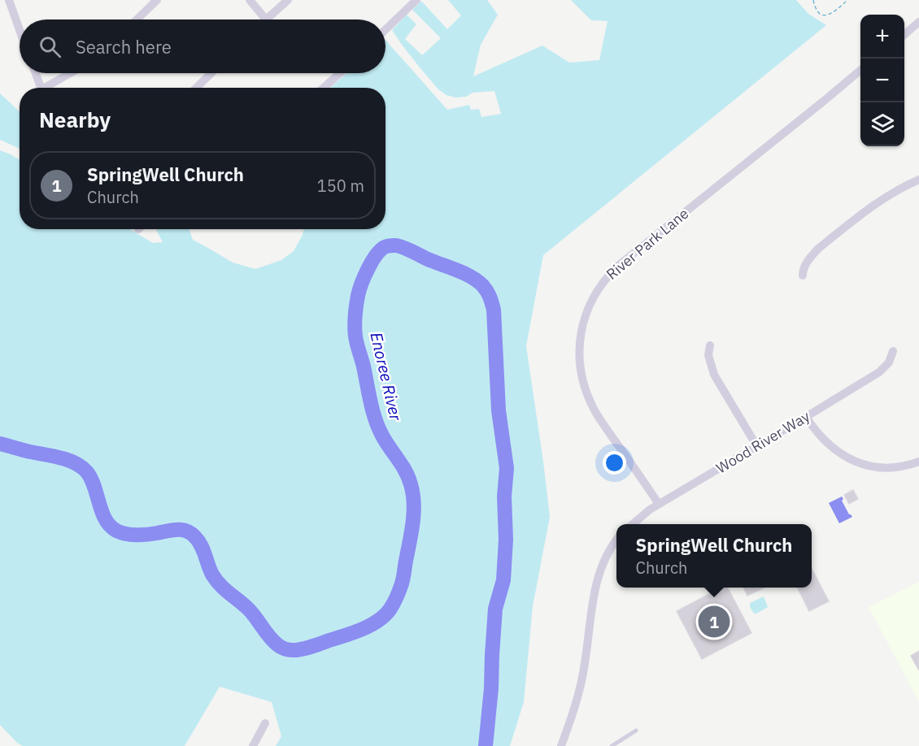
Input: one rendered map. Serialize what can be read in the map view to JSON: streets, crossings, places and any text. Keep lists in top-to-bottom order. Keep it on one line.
{"streets":{"street":["River Park Lane","Wood River Way"]},"crossings":[["River Park Lane","Wood River Way"]],"water":["Enoree River"],"page":{"map_buttons":["+","−"],"search":"Search here","heading":"Nearby","list":[{"mark":"1","name":"SpringWell Church","note":"Church","value":"150 m"}],"popup":["SpringWell Church","Church"],"pins":"1"}}
